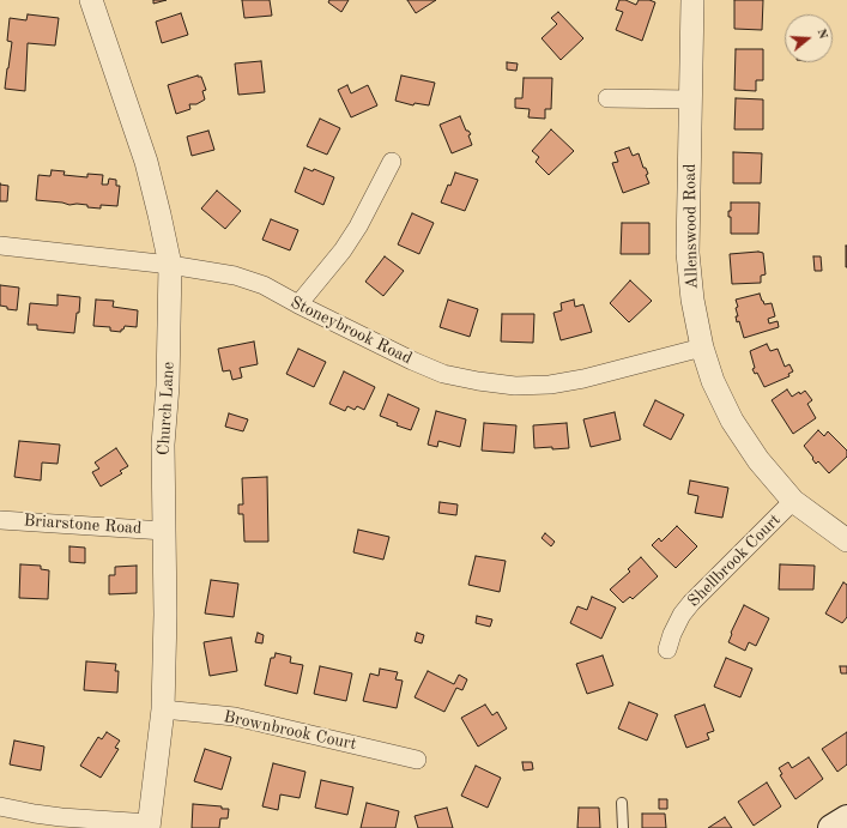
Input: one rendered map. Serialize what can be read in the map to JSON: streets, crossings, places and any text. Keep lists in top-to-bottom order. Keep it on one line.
{"streets":{"street":["Allenswood Road","Stoneybrook Road","Church Lane","Briarstone Road","Shellbrook Court","Brownbrook Court"]},"crossings":[["Allenswood Road","Stoneybrook Road"],["Allenswood Road","Shellbrook Court"],["Stoneybrook Road","Church Lane"],["Church Lane","Briarstone Road"],["Church Lane","Brownbrook Court"]],"north":"right"}
